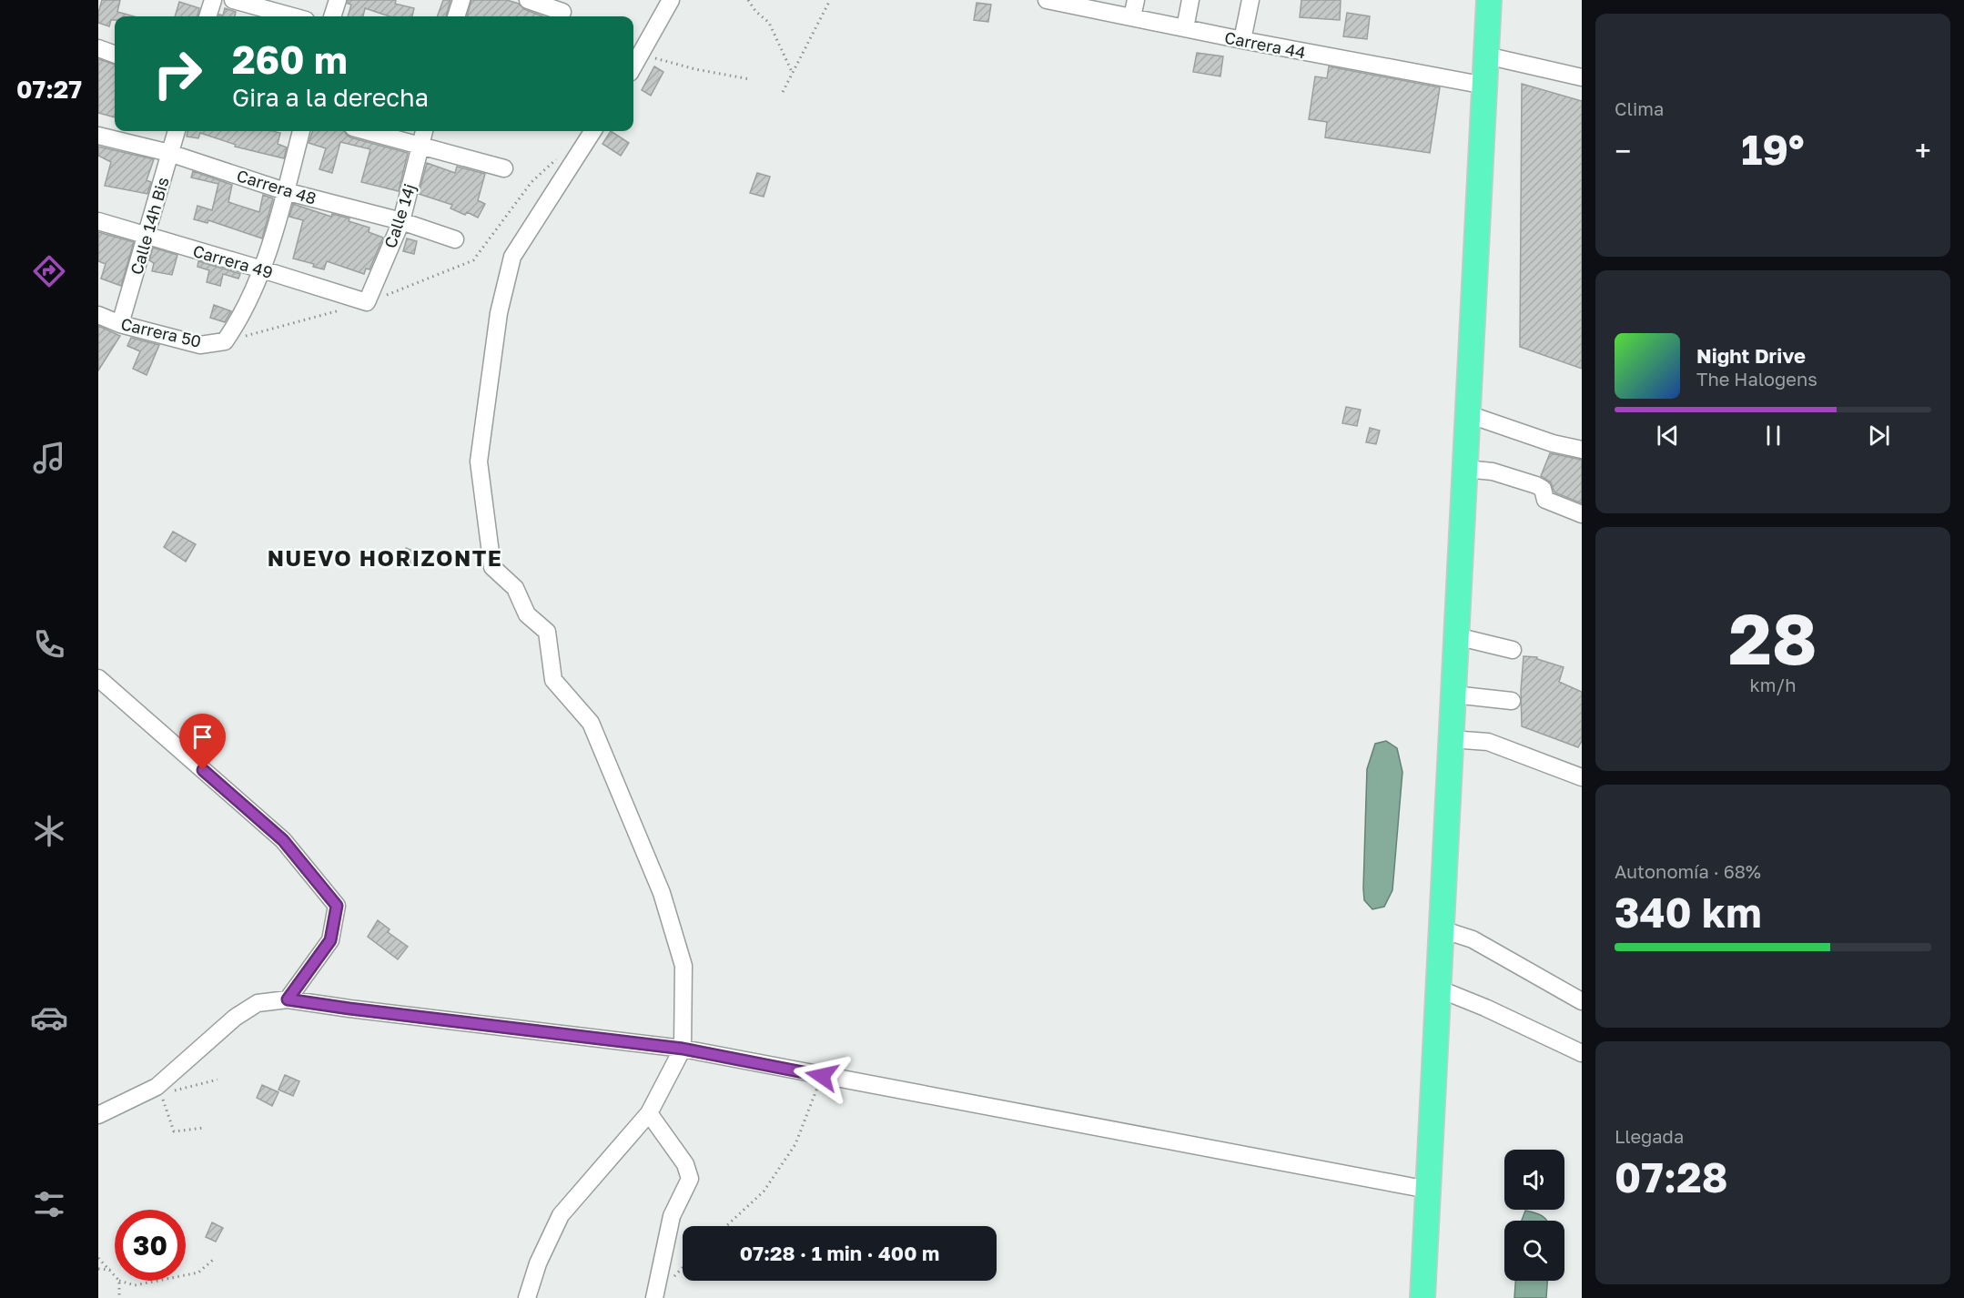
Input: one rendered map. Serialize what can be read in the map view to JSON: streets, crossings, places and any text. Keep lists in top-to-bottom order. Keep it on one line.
{"streets":{"street":["Carrera 44","Carrera 48","Calle 14j","Calle 14h Bis","Carrera 49","Carrera 50"]},"crossings":[["Carrera 48","Calle 14j"],["Carrera 48","Calle 14h Bis"],["Calle 14j","Carrera 49"],["Calle 14h Bis","Carrera 49"],["Calle 14h Bis","Carrera 50"]],"districts":["NUEVO HORIZONTE"],"page":{"tabs":"07:27","tile":["Clima",["28","km/h"],["Autonomía · 68%","340 km"],["Llegada","07:28"]],"turn":["260 m","Gira a la derecha"],"heat":["−","19°","+"],"song":["Night Drive","The Halogens"],"limit":"30","trip":"07:28 · 1 min · 400 m"}}
